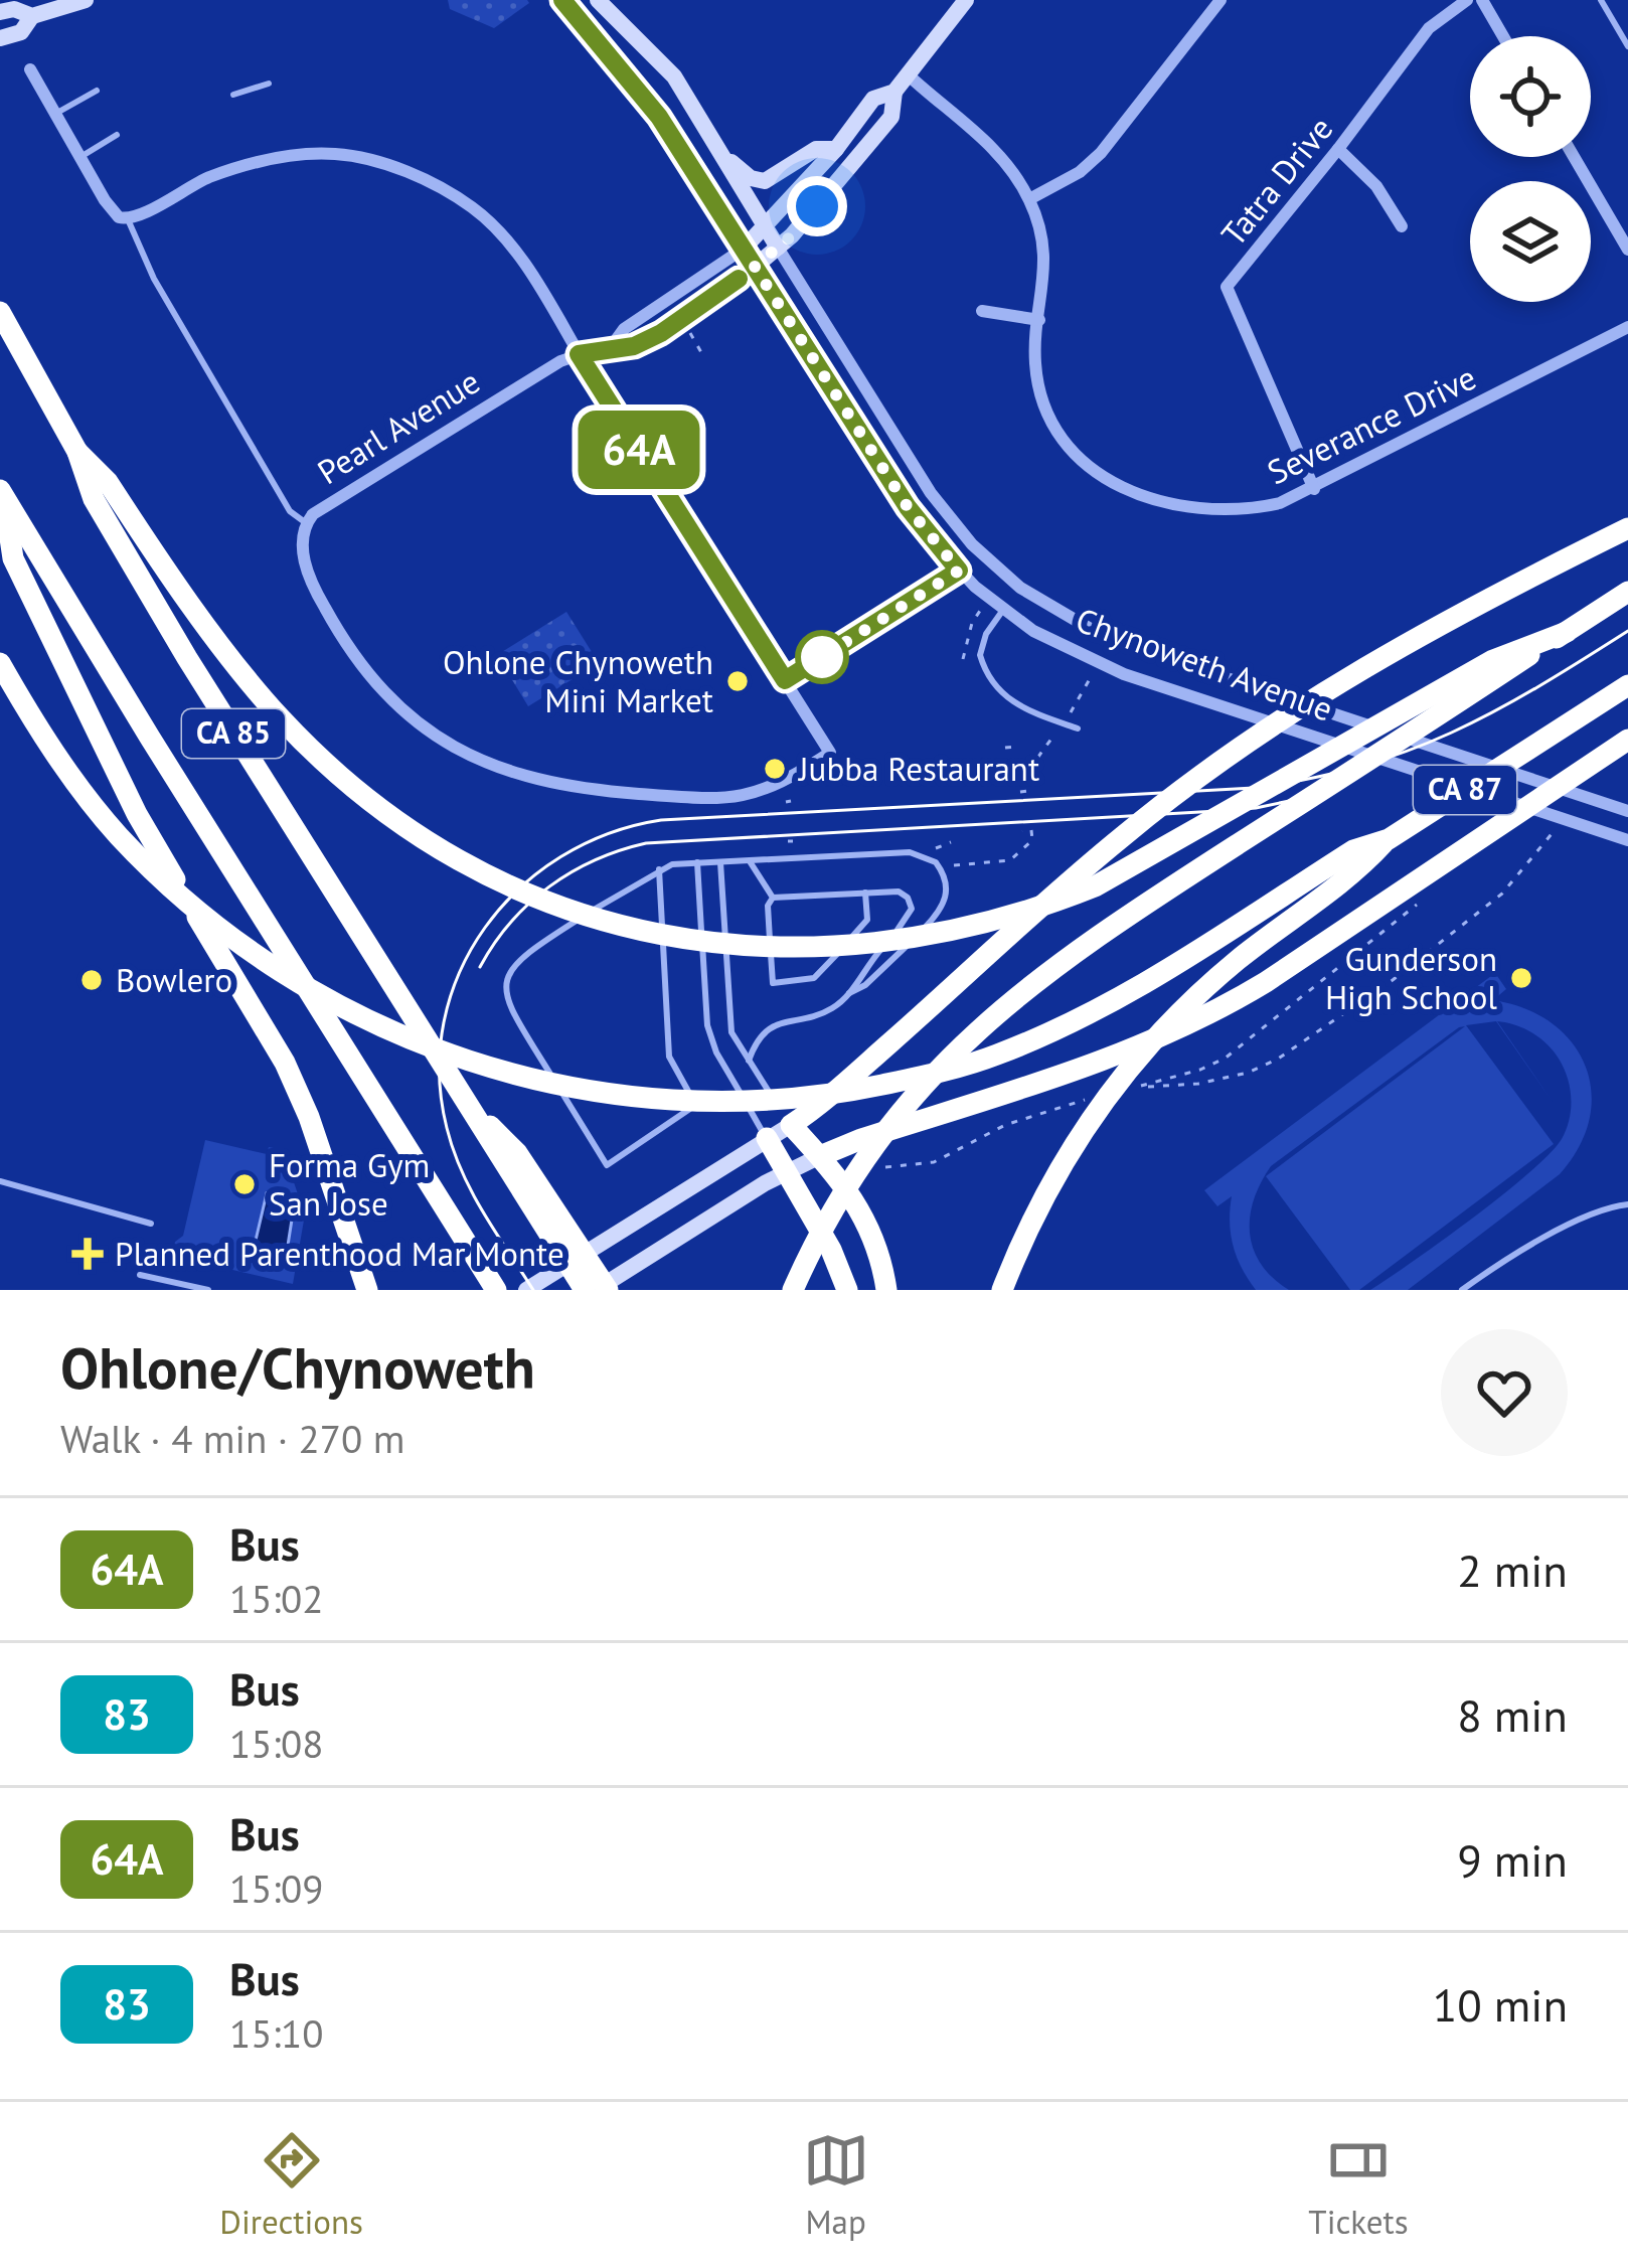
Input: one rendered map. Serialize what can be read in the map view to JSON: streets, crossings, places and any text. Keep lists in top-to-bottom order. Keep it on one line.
{"streets":{"highway":["CA 85","CA 87"],"street":["Tatra Drive","Severance Drive","Pearl Avenue","Chynoweth Avenue"]},"crossings":[["Tatra Drive","Severance Drive"],["Severance Drive","Pearl Avenue"],["Pearl Avenue","Chynoweth Avenue"]],"places":{"other":["Ohlone Chynoweth Mini Market","Jubba Restaurant","Gunderson High School","Bowlero","Forma Gym San Jose"],"health":["Planned Parenthood Mar Monte"]},"lines":["bus line 64A"],"page":{"on_map":"64A","heading":["Ohlone/Chynoweth","Walk · 4 min · 270 m"],"list":[{"mark":"64A","name":"Bus","note":"15:02","value":"2 min"},{"mark":"83","name":"Bus","note":"15:08","value":"8 min"},{"mark":"64A","name":"Bus","note":"15:09","value":"9 min"},{"mark":"83","name":"Bus","note":"15:10","value":"10 min"}],"tabs":["Directions","Map","Tickets"]}}
